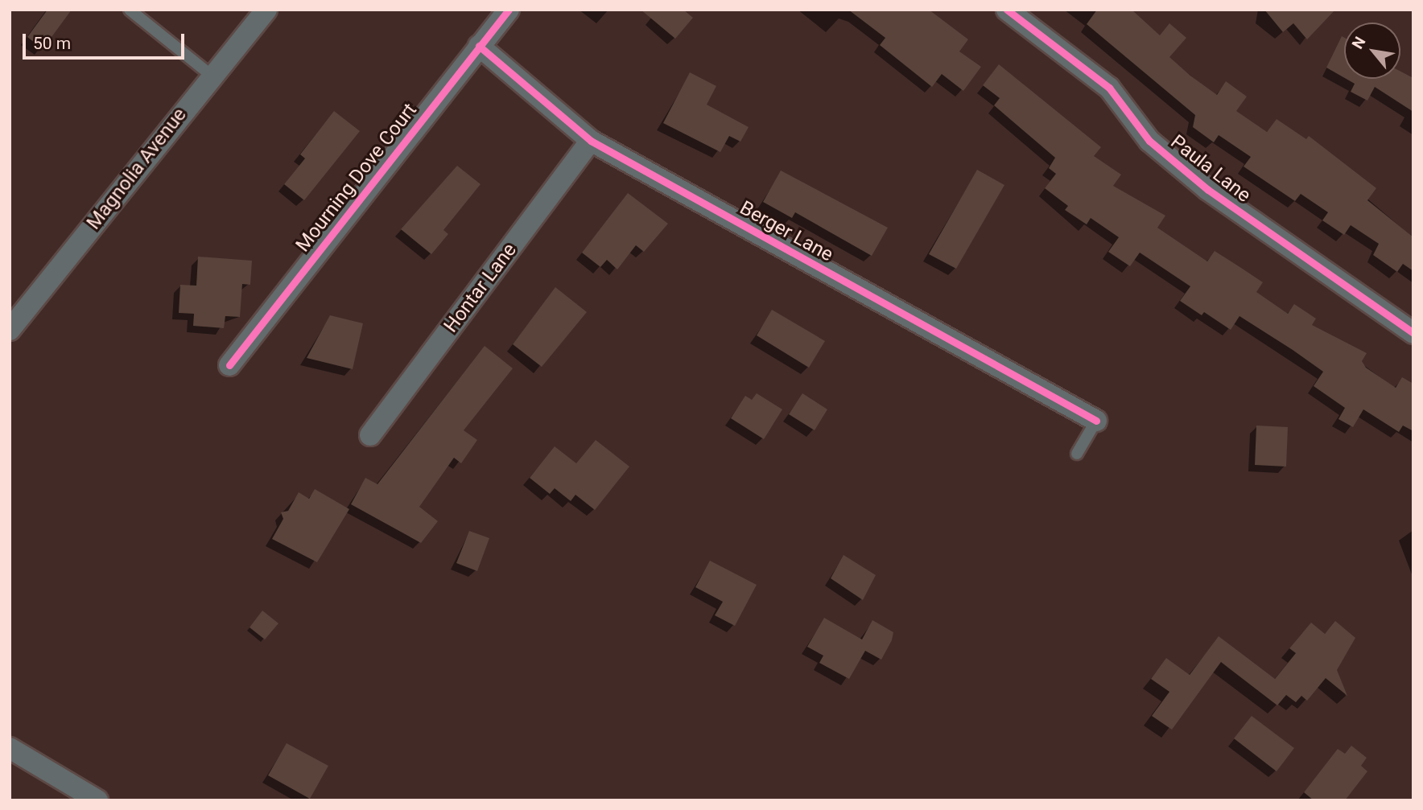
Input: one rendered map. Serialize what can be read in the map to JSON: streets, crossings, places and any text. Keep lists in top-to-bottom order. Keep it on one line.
{"streets":{"street":["Magnolia Avenue","Paula Lane","Mourning Dove Court","Berger Lane","Hontar Lane"]},"crossings":[["Mourning Dove Court","Berger Lane"],["Berger Lane","Hontar Lane"]],"scale_bar":"50 m","north":"top left"}
